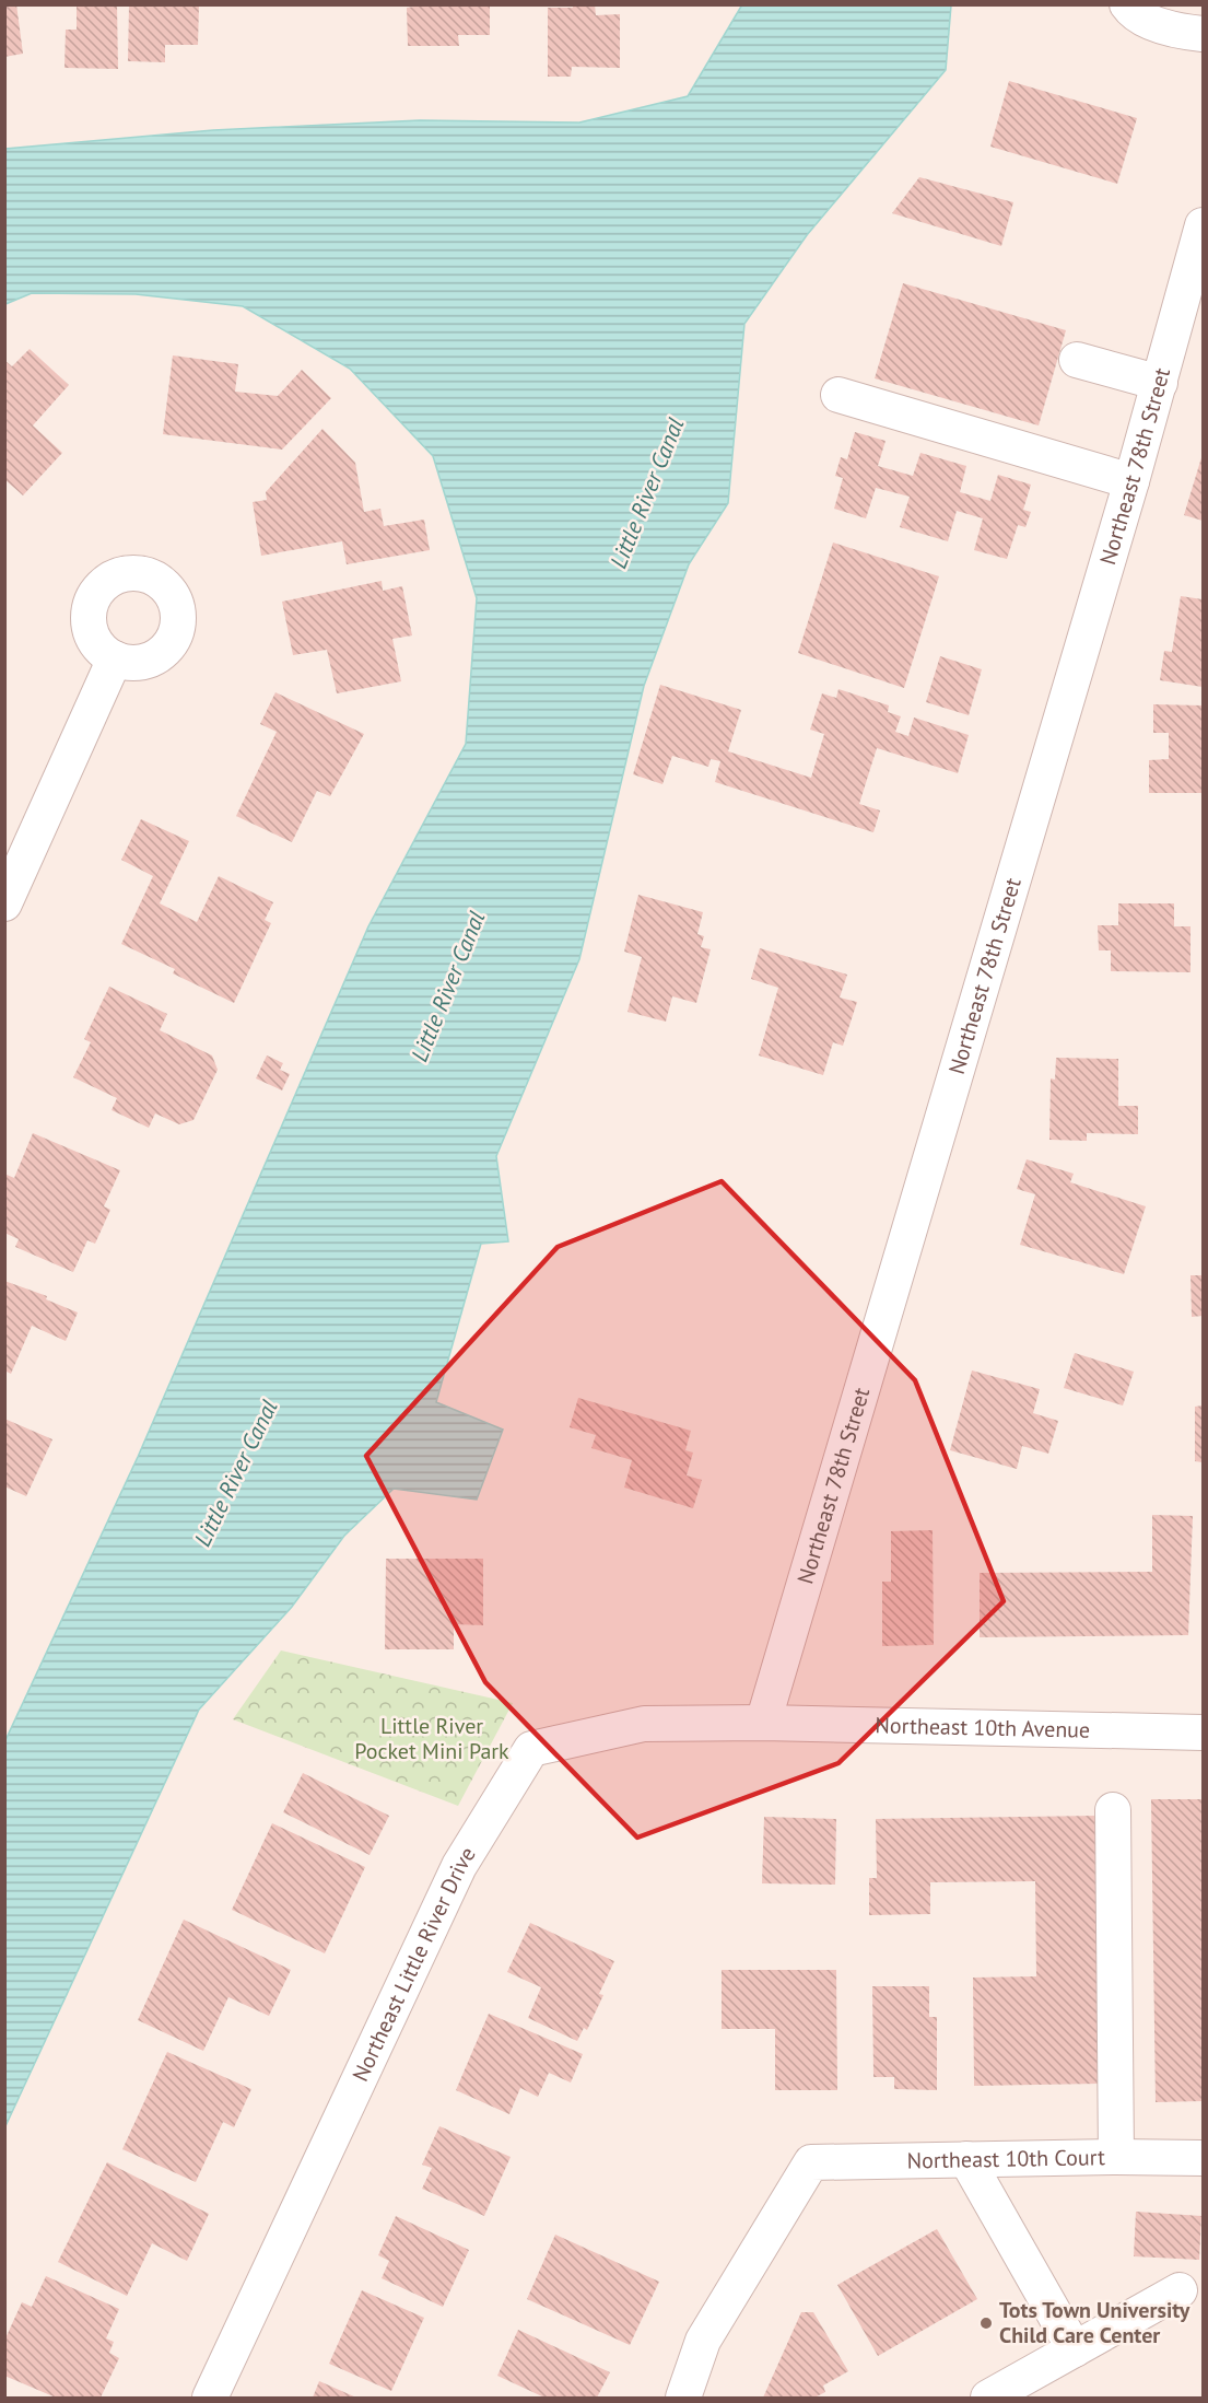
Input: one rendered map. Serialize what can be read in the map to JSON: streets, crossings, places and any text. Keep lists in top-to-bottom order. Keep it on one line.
{"streets":{"street":["Northeast 78th Street","Northeast 10th Avenue","Northeast Little River Drive","Northeast 10th Court"]},"crossings":[["Northeast 78th Street","Northeast 10th Avenue"],["Northeast 78th Street","Northeast Little River Drive"],["Northeast 10th Avenue","Northeast Little River Drive"]],"water":["Little River Canal"],"parks":["Little River Pocket Mini Park"],"places":["Tots Town University Child Care Center"]}
